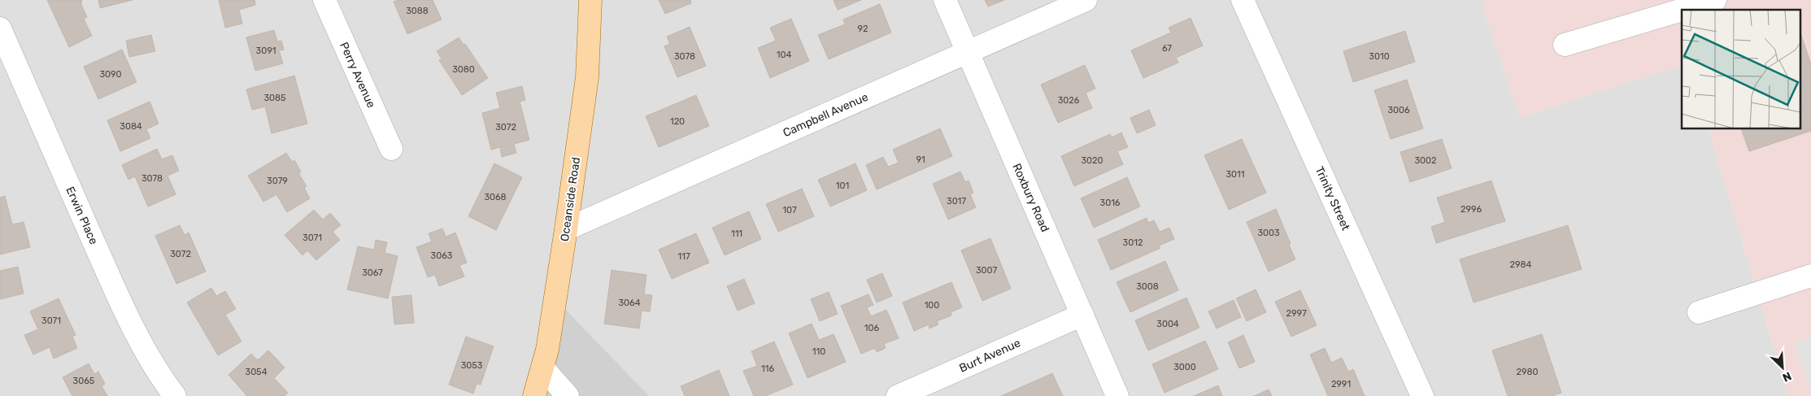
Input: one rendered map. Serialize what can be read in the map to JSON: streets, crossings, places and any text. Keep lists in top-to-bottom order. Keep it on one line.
{"streets":{"main road":["Oceanside Road"],"street":["Perry Avenue","Campbell Avenue","Roxbury Road","Trinity Street","Erwin Place","Burt Avenue"]},"crossings":[["Campbell Avenue","Roxbury Road"],["Campbell Avenue","Oceanside Road"],["Roxbury Road","Burt Avenue"]],"house_numbers":["3088","92","67","3091","104","3078","3010","3080","3090","3085","3026","3006","120","3084","3072","91","3020","3002","3011","3078","3079","101","3068","3017","3016","2996","107","3003","111","3071","3012","3072","3063","117","2984","3007","3067","3008","3064","100","2997","3071","3004","106","110","3053","3000","116","3054","2980","3065","2991"],"north":"bottom right"}
